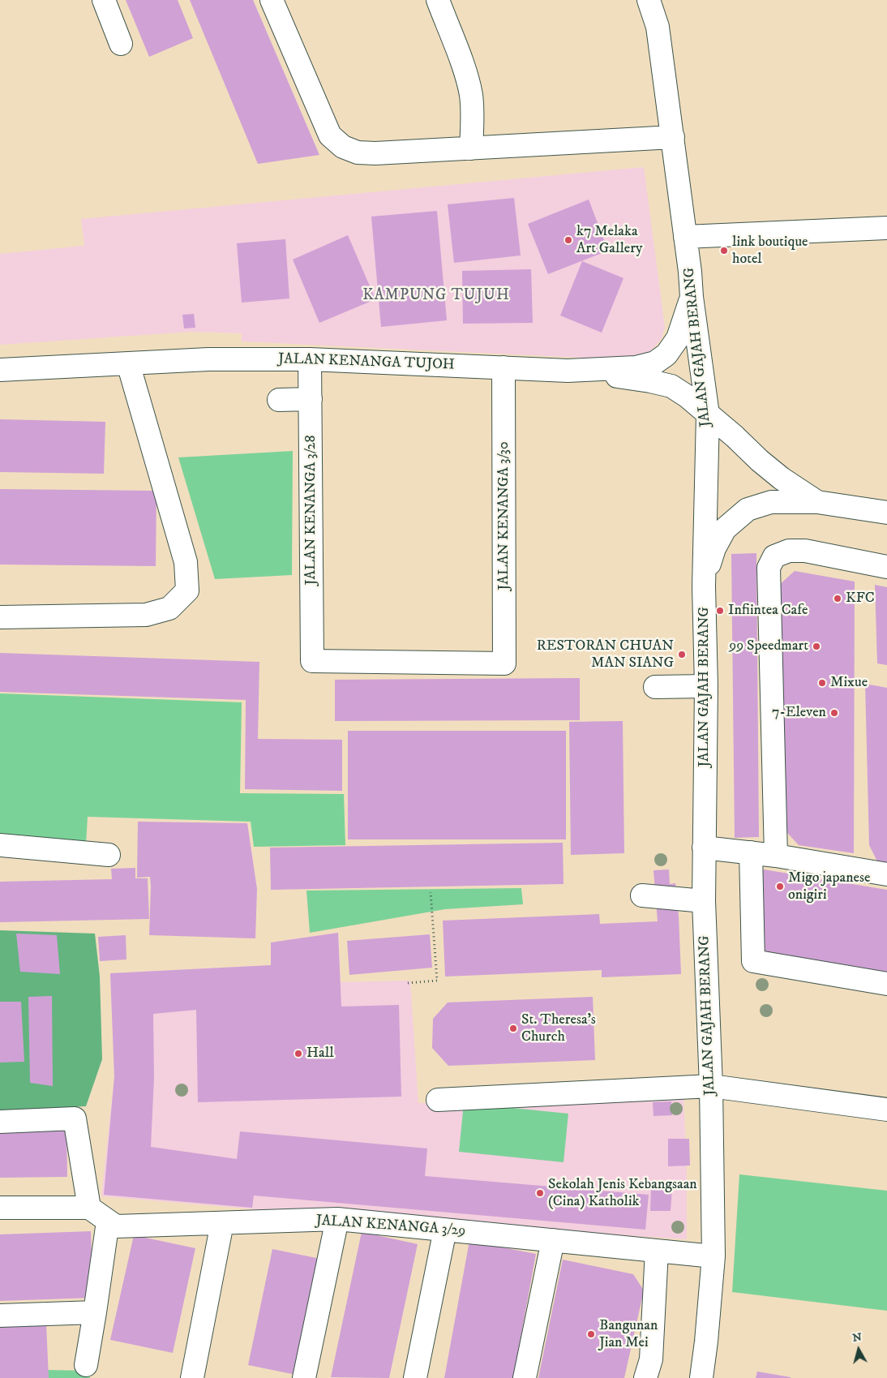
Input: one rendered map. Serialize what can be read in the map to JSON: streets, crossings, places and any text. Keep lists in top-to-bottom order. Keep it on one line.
{"streets":{"street":["JALAN GAJAH BERANG","JALAN KENANGA TUJOH","JALAN KENANGA 3/28","JALAN KENANGA 3/30","JALAN KENANGA 3/29"]},"crossings":[["JALAN GAJAH BERANG","JALAN KENANGA TUJOH"],["JALAN GAJAH BERANG","JALAN KENANGA 3/29"],["JALAN KENANGA TUJOH","JALAN KENANGA 3/28"],["JALAN KENANGA TUJOH","JALAN KENANGA 3/30"],["JALAN KENANGA 3/28","JALAN KENANGA 3/30"]],"districts":["KAMPUNG TUJUH"],"places":["k7 Melaka Art Gallery","link boutique hotel","KFC","Infiintea Cafe","99 Speedmart","RESTORAN CHUAN MAN SIANG","Mixue","7-Eleven","Migo japanese onigiri","St. Theresa's Church","Hall","Sekolah Jenis Kebangsaan (Cina) Katholik","Bangunan Jian Mei"],"north":"top"}
